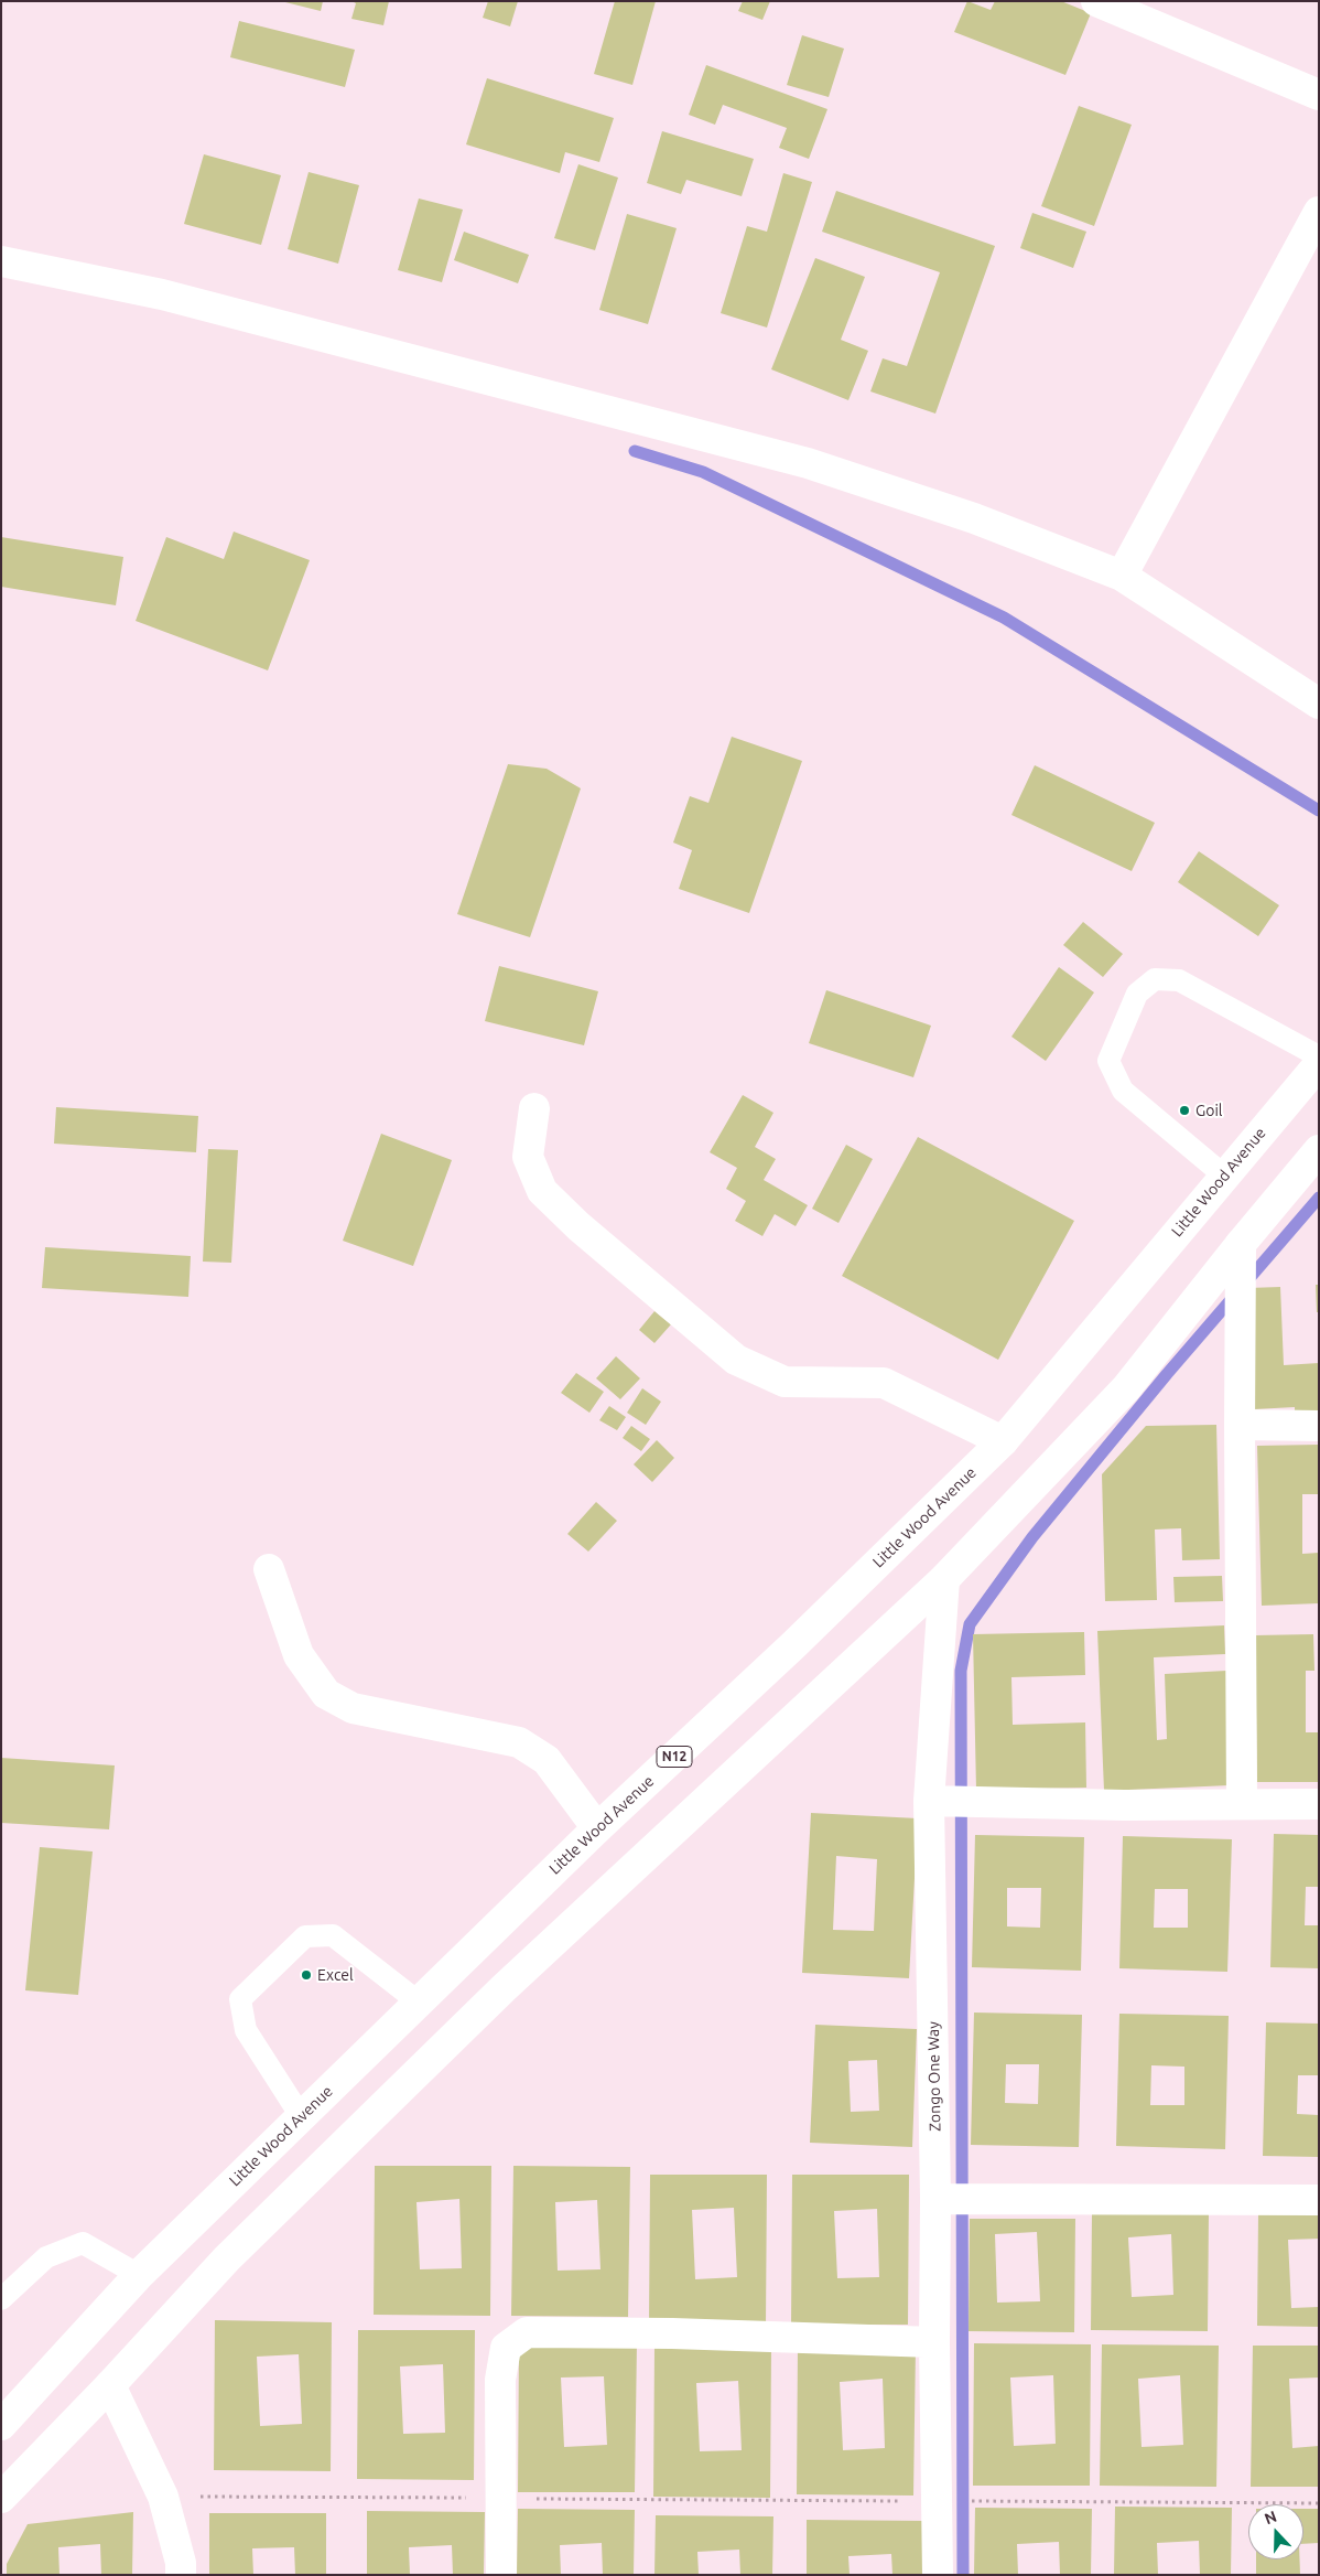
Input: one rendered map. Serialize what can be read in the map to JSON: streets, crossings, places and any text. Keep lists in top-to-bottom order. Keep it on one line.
{"streets":{"main road":["Little Wood Avenue","N12","Zongo One Way"]},"places":["Goil","Excel"],"north":"top"}
